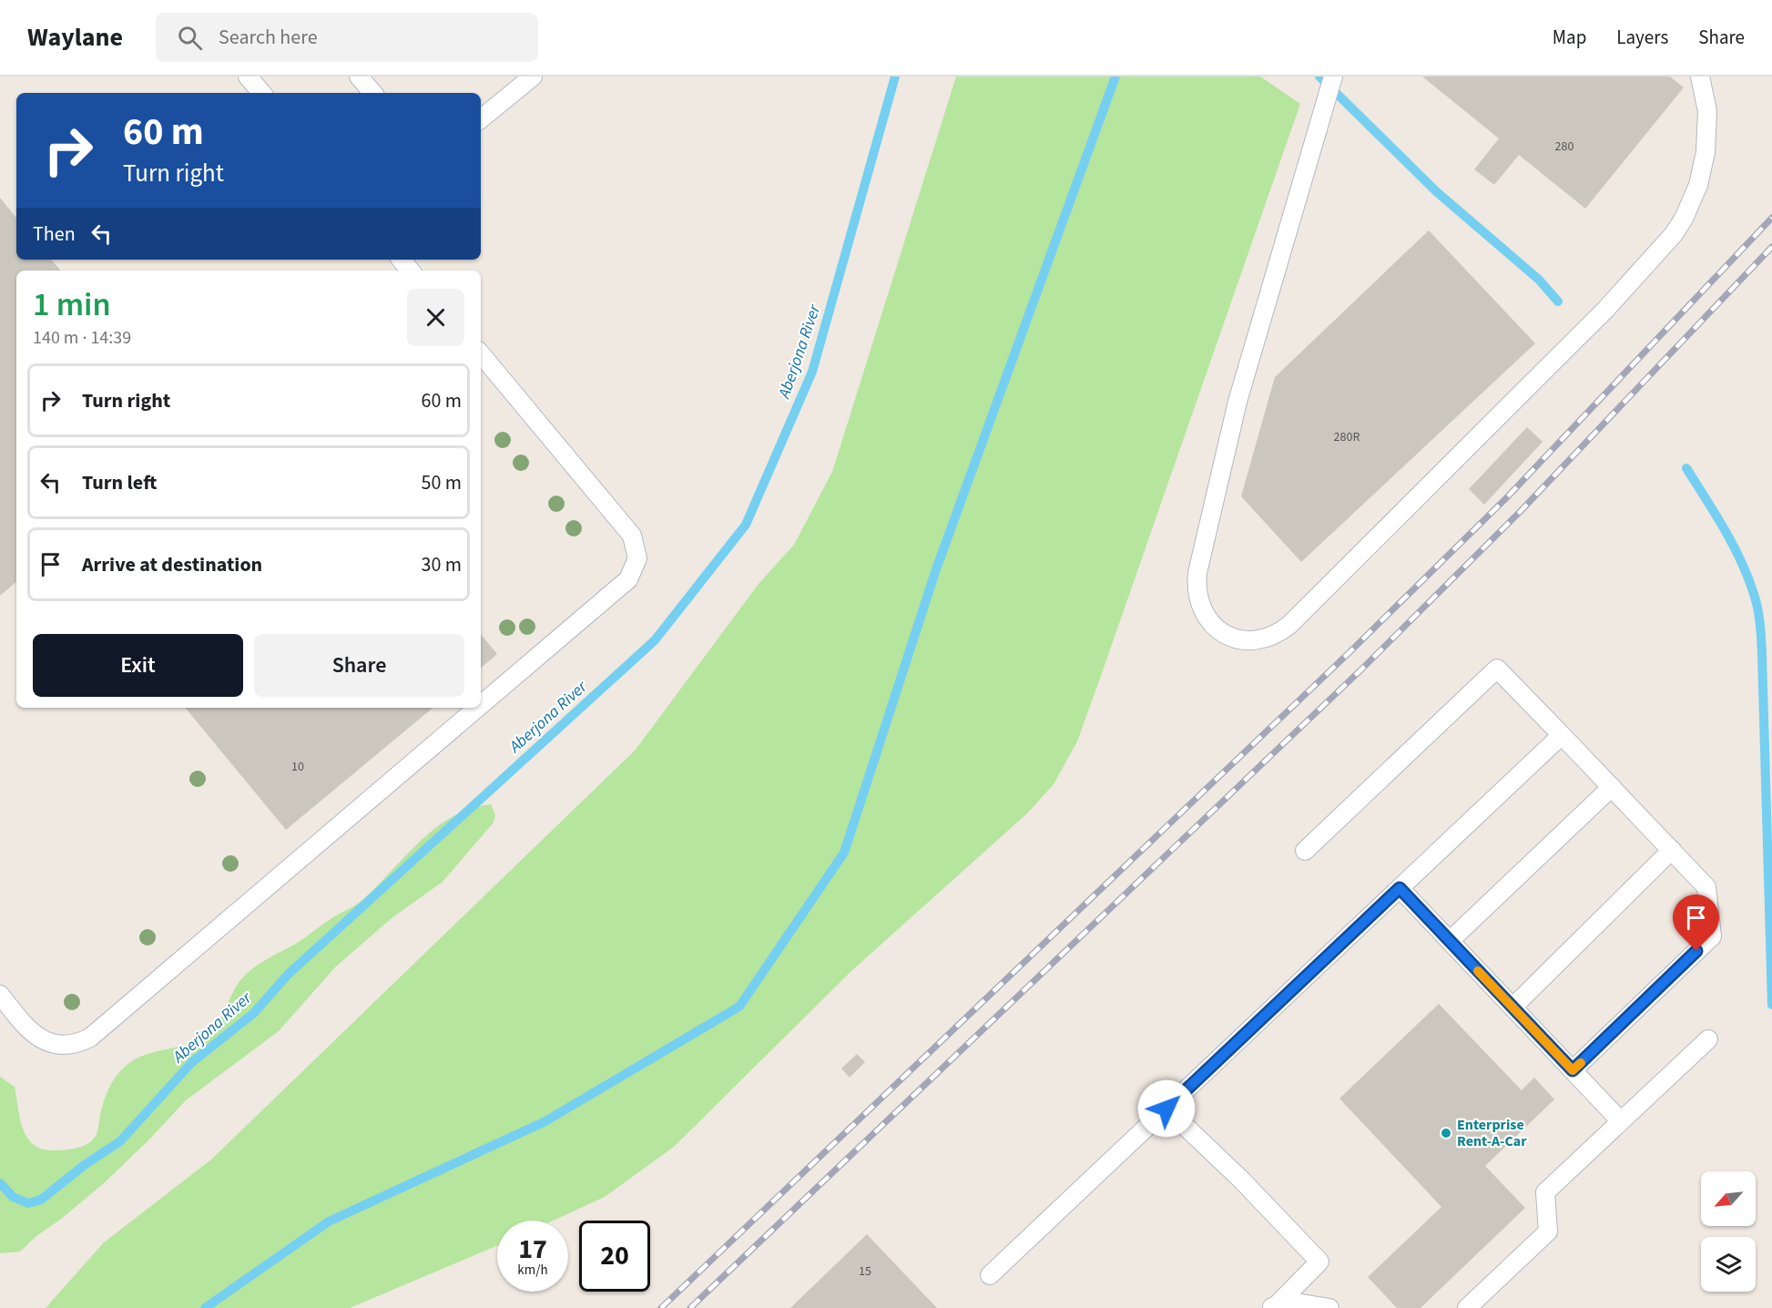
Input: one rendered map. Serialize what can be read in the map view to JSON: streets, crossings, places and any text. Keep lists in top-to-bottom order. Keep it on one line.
{"water":["Aberjona River"],"places":["Enterprise Rent-A-Car"],"house_numbers":["280","280R","10","15"],"north":"bottom left","page":{"header":"Waylane","search":"Search here","nav":["Map","Layers","Share"],"turn":["60 m","Turn right"],"then":"Then","heading":["1 min","140 m · 14:39"],"list":[{"name":"Turn right","value":"60 m"},{"name":"Turn left","value":"50 m"},{"name":"Arrive at destination","value":"30 m"}],"buttons":["Exit","Share"],"speed":"17 km/h","limit":"20"}}
